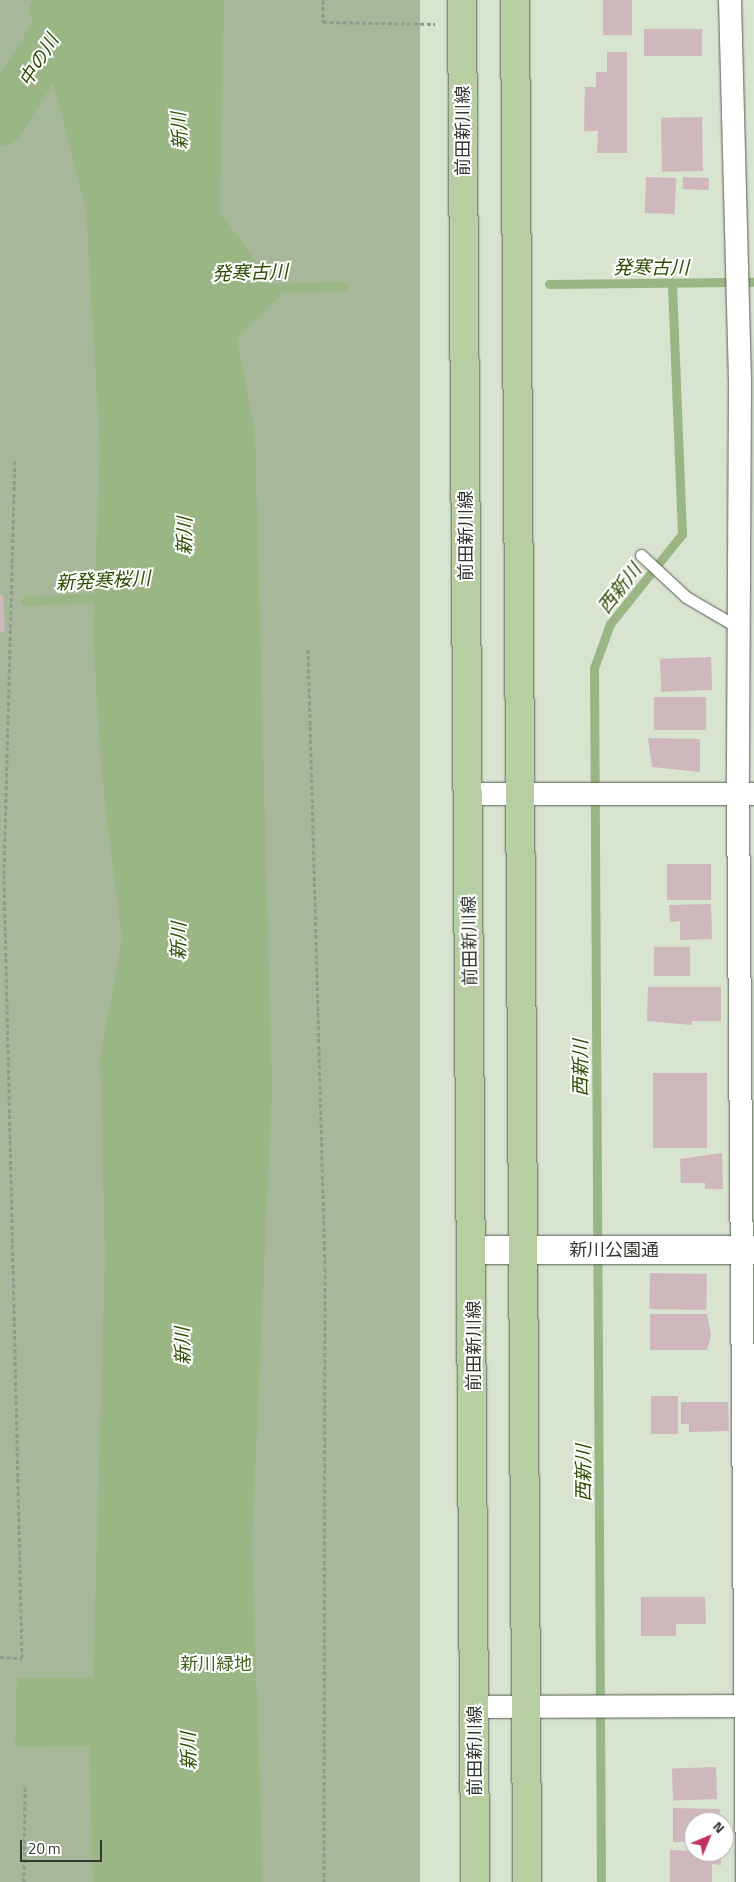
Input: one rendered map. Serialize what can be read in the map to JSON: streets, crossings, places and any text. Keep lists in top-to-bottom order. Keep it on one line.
{"streets":{"main road":["前田新川線"],"street":["新川公園通"]},"crossings":[["前田新川線","新川公園通"]],"water":["中の川","新川","発寒古川","新発寒桜川","西新川"],"parks":["新川緑地"],"scale_bar":"20 m","north":"top right"}
